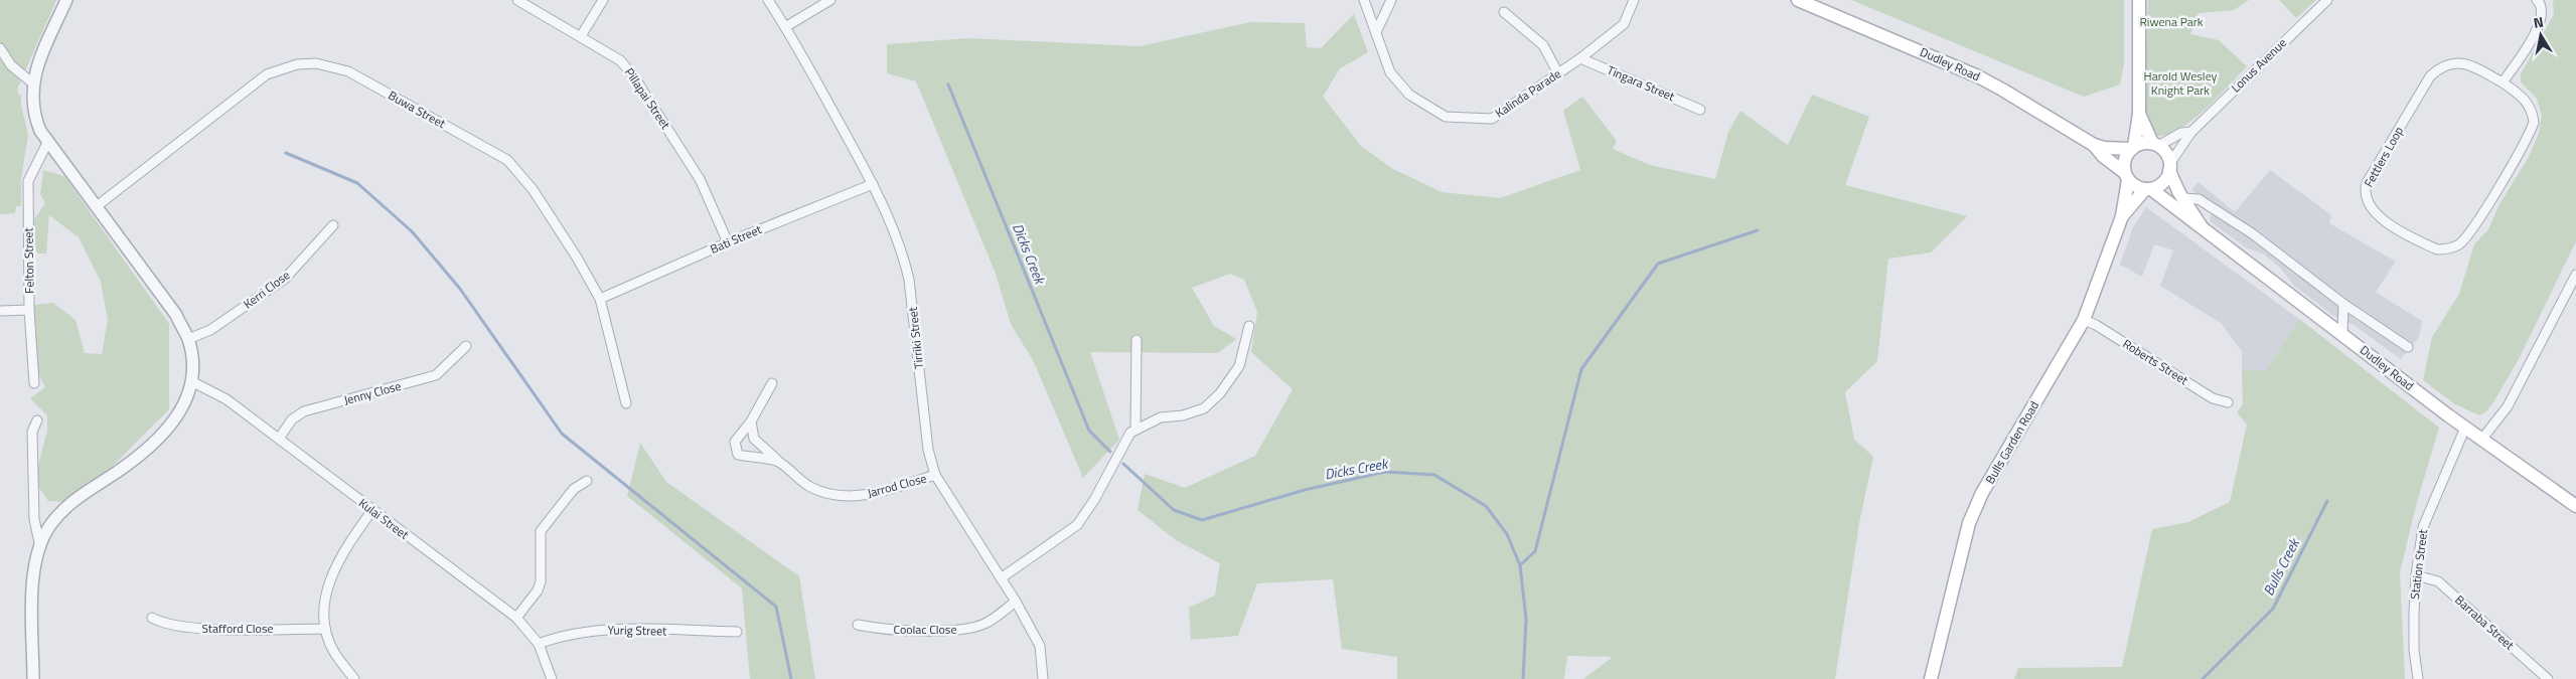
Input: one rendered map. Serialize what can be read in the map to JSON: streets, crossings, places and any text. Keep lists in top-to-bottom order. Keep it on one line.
{"streets":{"main road":["Dudley Road","Bulls Garden Road"],"street":["Lonus Avenue","Tingara Street","Kalinda Parade","Pillapai Street","Buwa Street","Fettlers Loop","Bati Street","Felton Street","Kerri Close","Tirriki Street","Roberts Street","Jenny Close","Jarrod Close","Kulai Street","Station Street","Barraba Street","Stafford Close","Coolac Close","Yurig Street"]},"crossings":[["Dudley Road","Lonus Avenue"],["Dudley Road","Bulls Garden Road"],["Dudley Road","Station Street"],["Lonus Avenue","Bulls Garden Road"],["Tingara Street","Kalinda Parade"],["Pillapai Street","Bati Street"],["Buwa Street","Bati Street"],["Bati Street","Tirriki Street"],["Tirriki Street","Jarrod Close"],["Tirriki Street","Coolac Close"],["Roberts Street","Bulls Garden Road"],["Jenny Close","Kulai Street"],["Kulai Street","Yurig Street"],["Station Street","Barraba Street"]],"water":["Dicks Creek","Bulls Creek"],"parks":["Riwena Park","Harold Wesley Knight Park"],"north":"top"}
